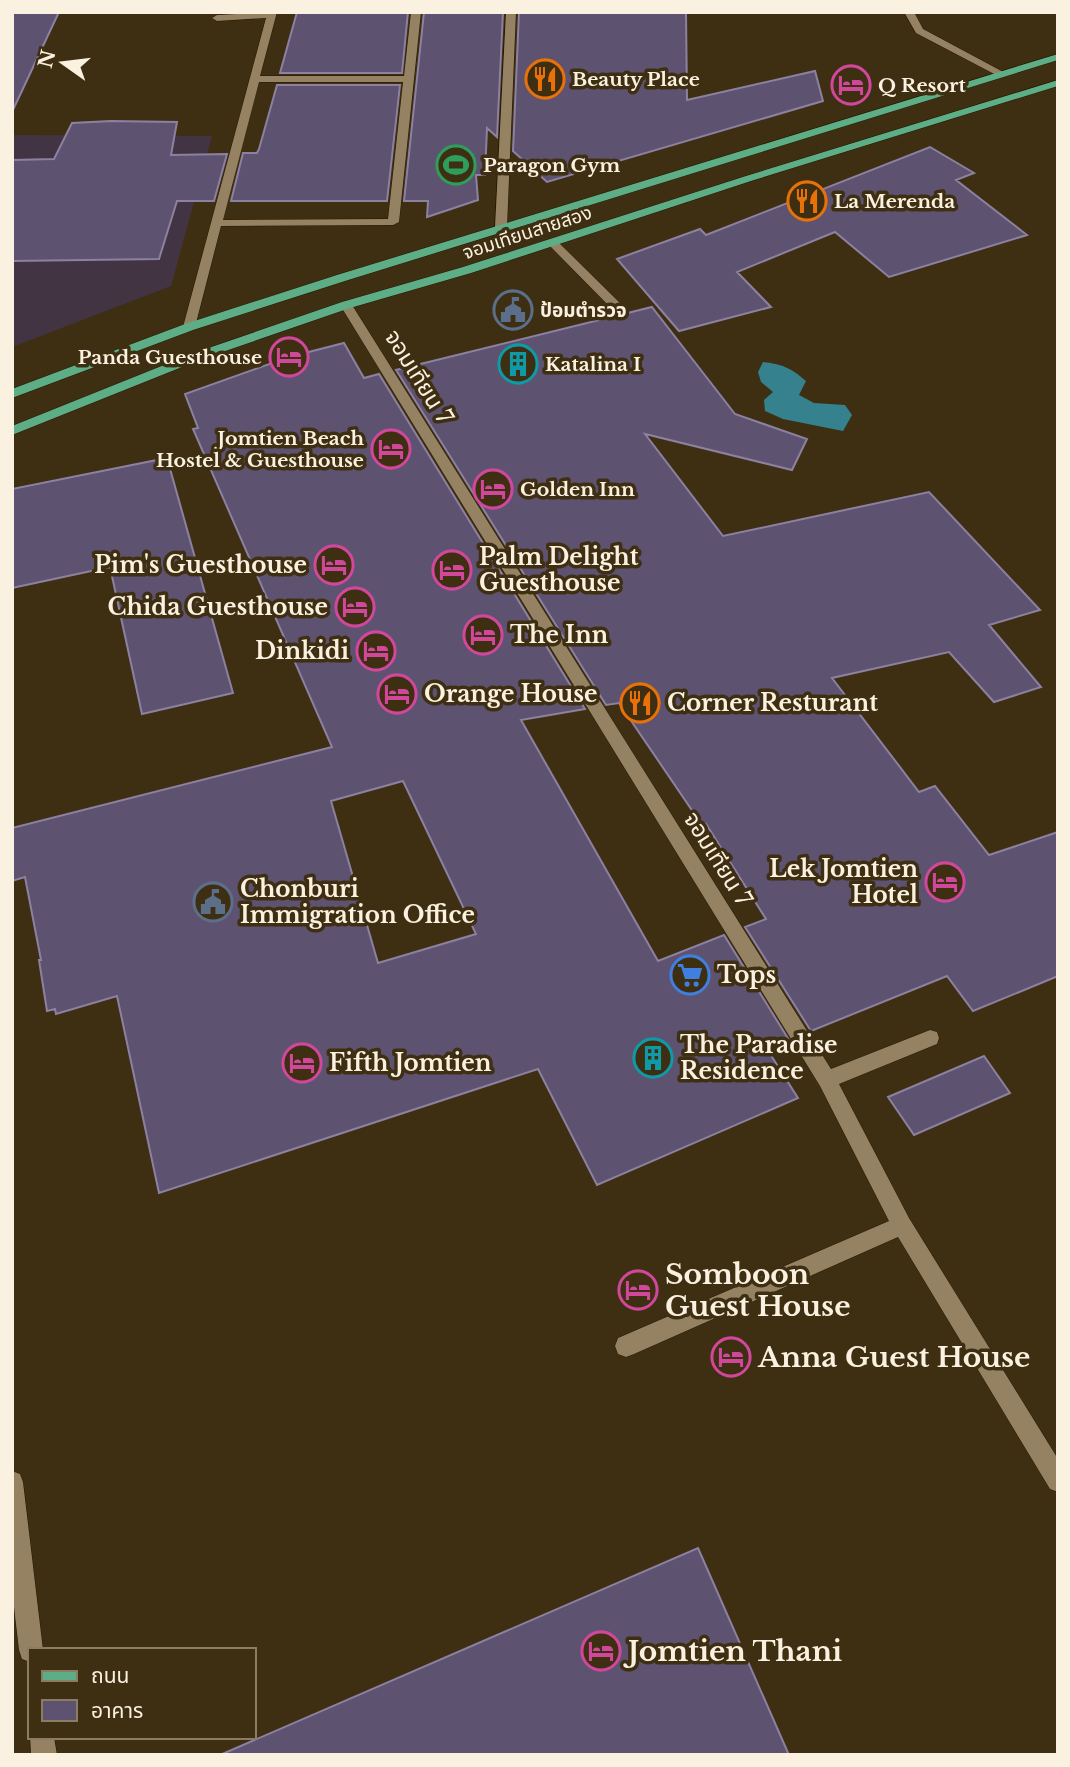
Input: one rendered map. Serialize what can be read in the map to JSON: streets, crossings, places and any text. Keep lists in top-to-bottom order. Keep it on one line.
{"streets":{"main road":["จอมเทียนสายสอง"],"street":["จอมเทียน 7"]},"crossings":[["จอมเทียนสายสอง","จอมเทียน 7"]],"places":{"restaurant":["Beauty Place","La Merenda","Corner Resturant"],"hotel":["Q Resort","Panda Guesthouse","Jomtien Beach Hostel & Guesthouse","Golden Inn","Pim's Guesthouse","Palm Delight Guesthouse","Chida Guesthouse","The Inn","Dinkidi","Orange House","Lek Jomtien Hotel","Fifth Jomtien","Somboon Guest House","Anna Guest House","Jomtien Thani"],"sports":["Paragon Gym"],"public building":["ป้อมตำรวจ","Chonburi Immigration Office"],"building":["Katalina I","The Paradise Residence"],"supermarket":["Tops"]},"legend":["ถนน","อาคาร"],"north":"left"}
